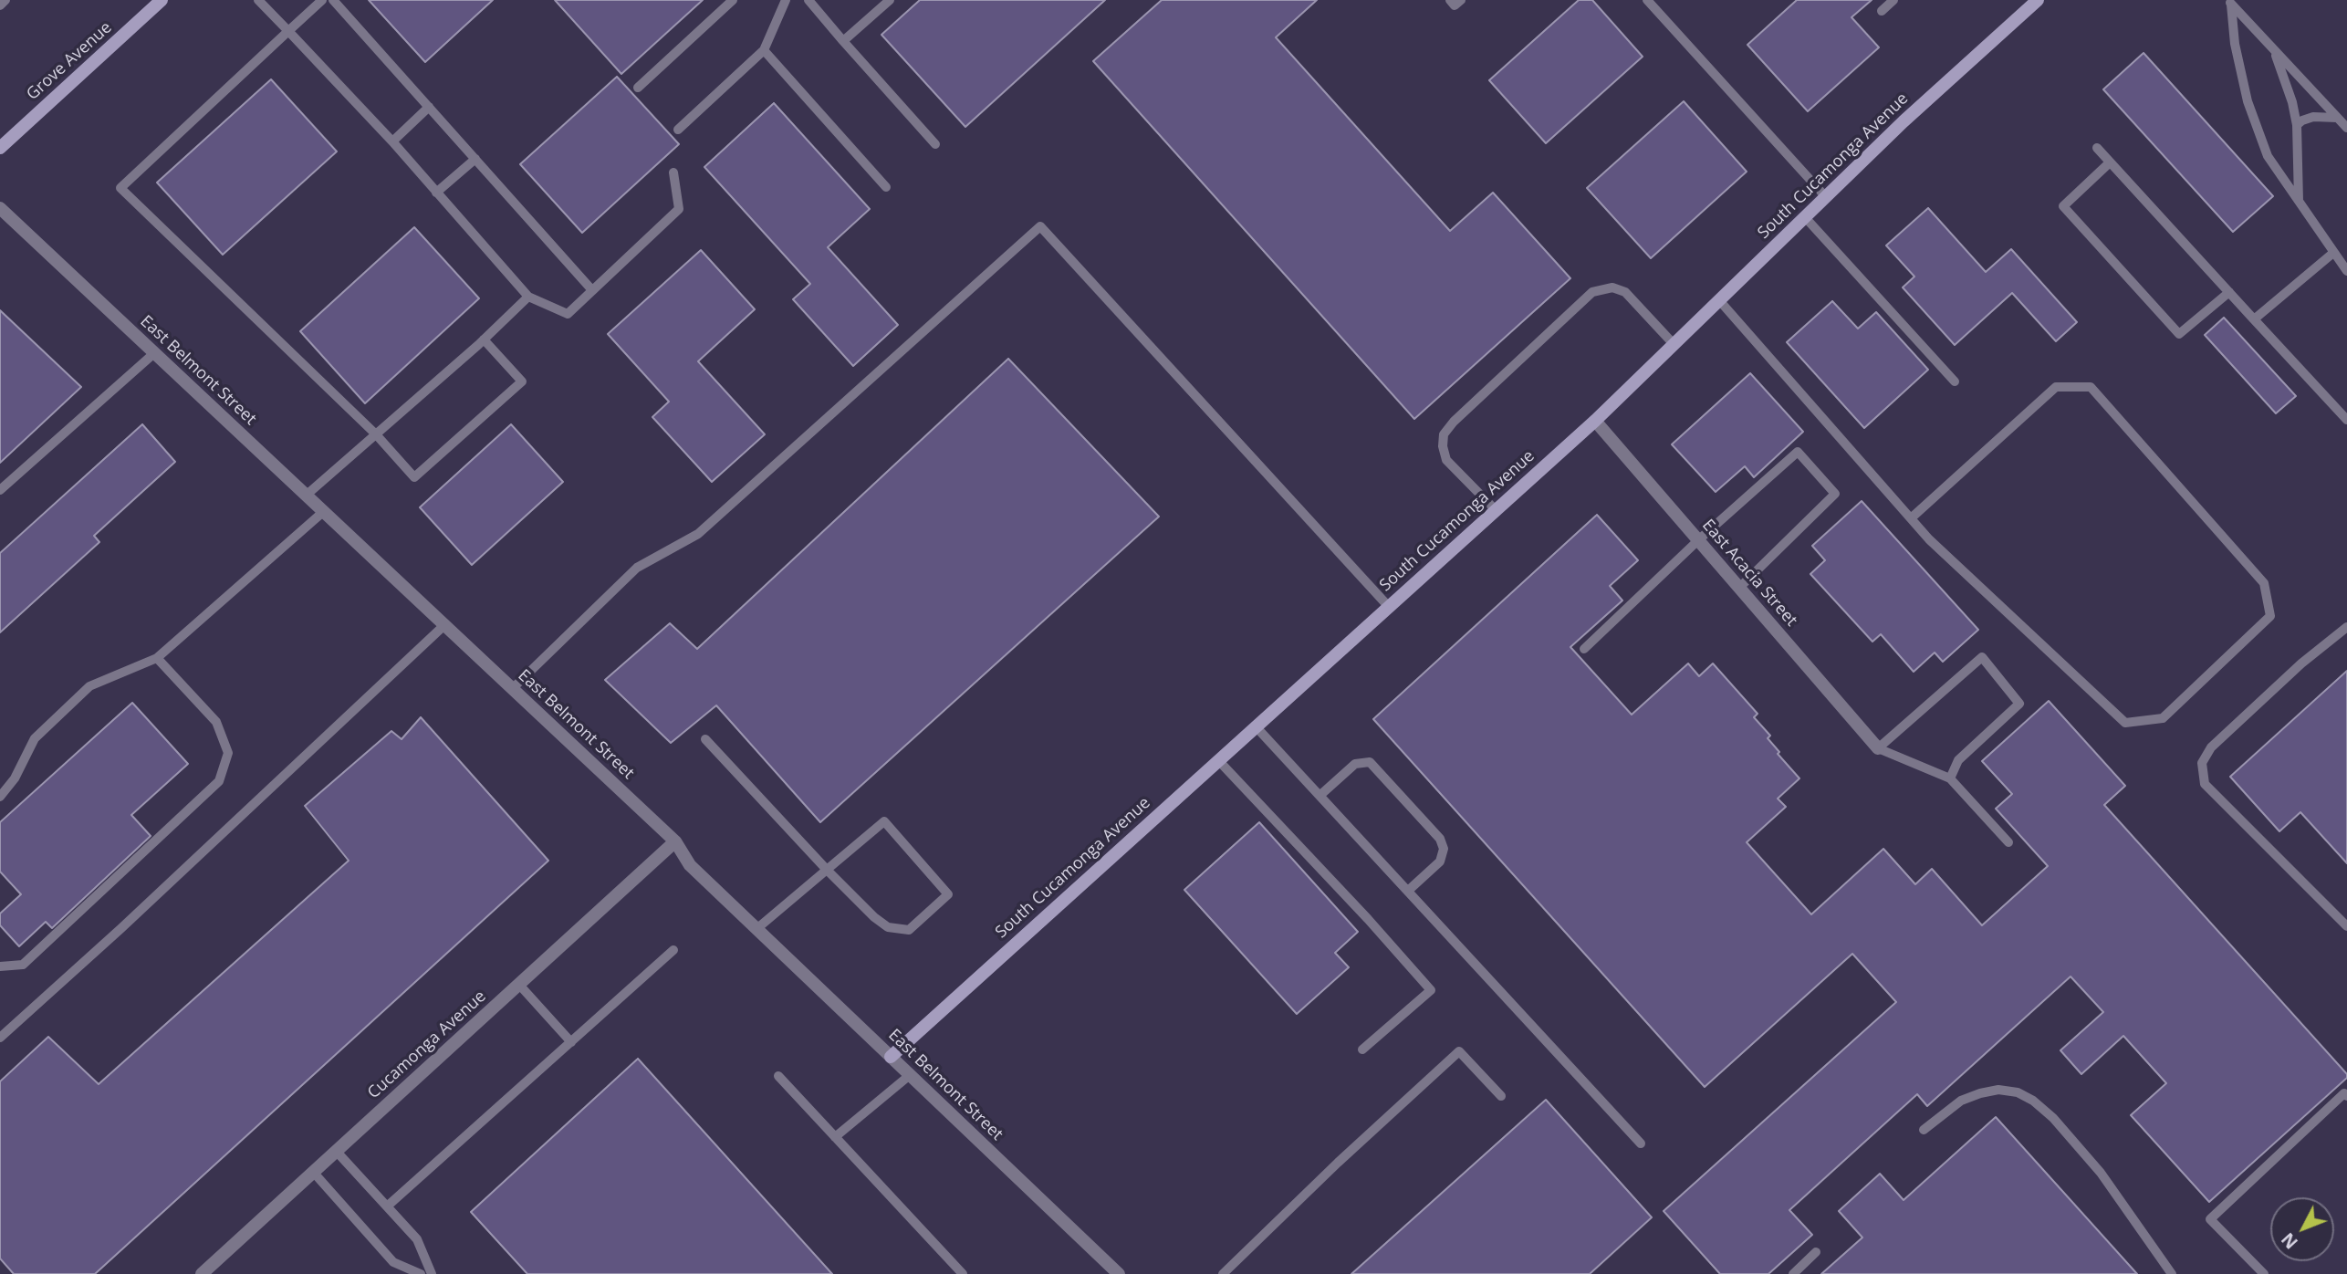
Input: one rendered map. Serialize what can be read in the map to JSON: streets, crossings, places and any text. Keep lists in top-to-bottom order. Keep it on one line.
{"streets":{"street":["Grove Avenue","South Cucamonga Avenue","East Belmont Street","East Acacia Street","Cucamonga Avenue"]},"crossings":[["South Cucamonga Avenue","East Belmont Street"],["South Cucamonga Avenue","East Acacia Street"],["East Belmont Street","Cucamonga Avenue"]],"north":"bottom left"}
